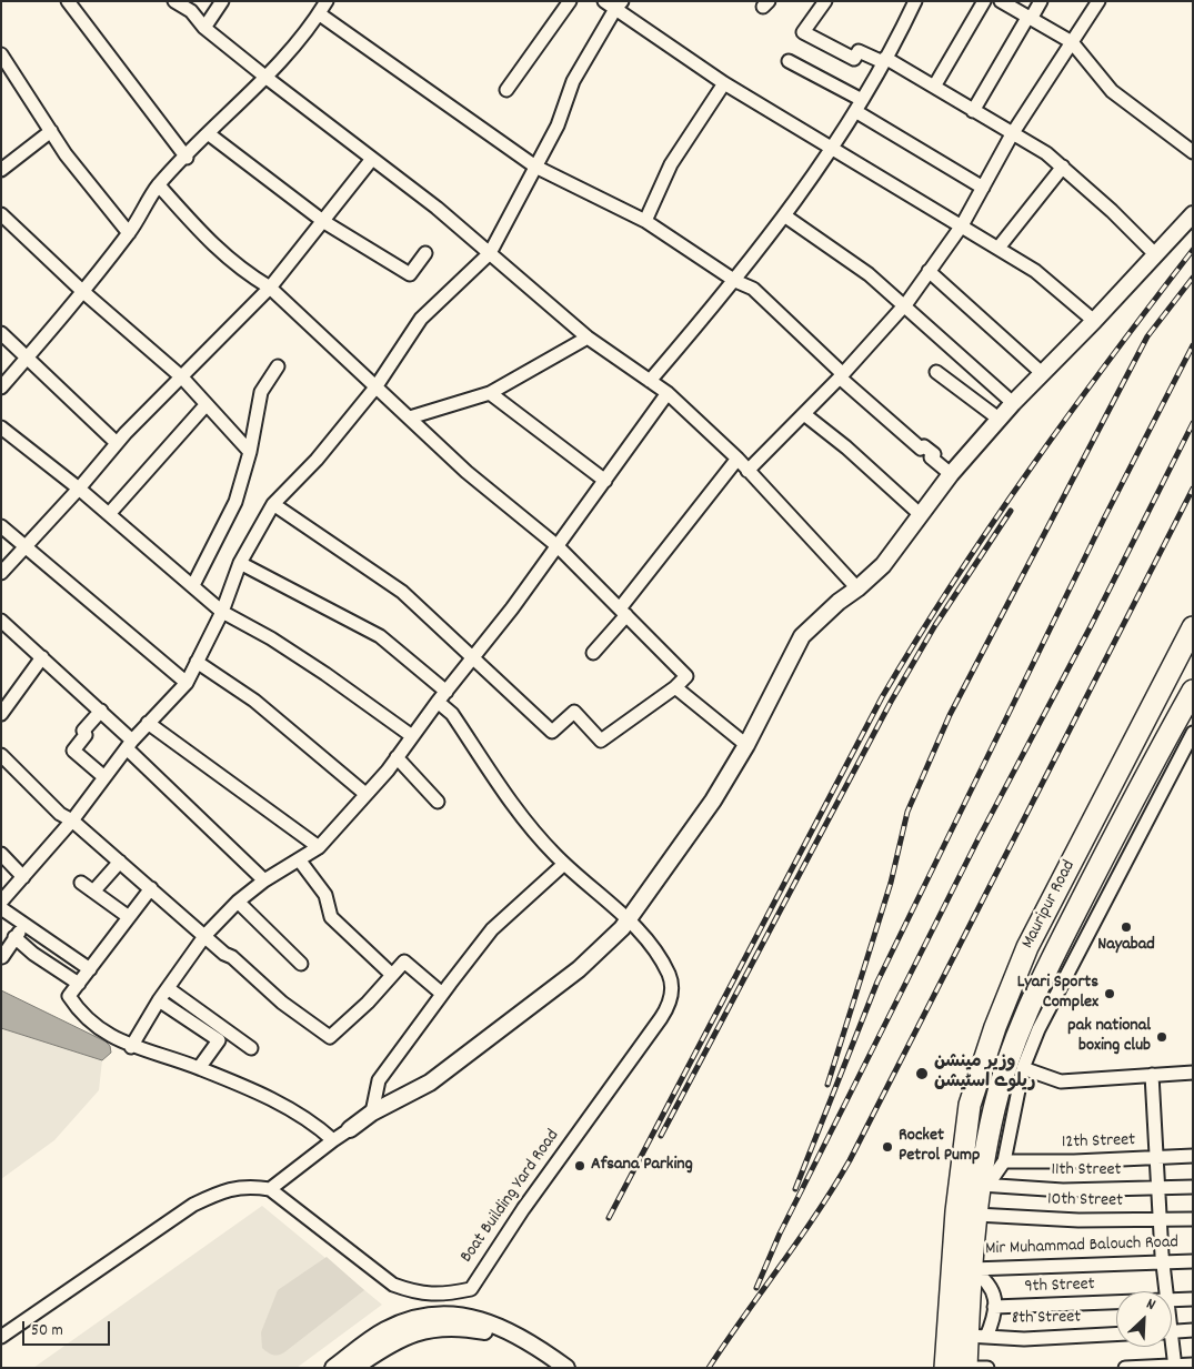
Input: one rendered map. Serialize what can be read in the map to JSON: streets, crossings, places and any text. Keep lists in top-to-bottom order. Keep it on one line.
{"streets":{"highway":["Mauripur Road"],"street":["12th Street","11th Street","Boat Building Yard Road","10th Street","Mir Muhammad Balouch Road","9th Street","8th Street"]},"crossings":[["Mauripur Road","11th Street"],["Mauripur Road","10th Street"],["Mauripur Road","Mir Muhammad Balouch Road"],["Mauripur Road","8th Street"]],"places":["Nayabad","Lyari Sports Complex","pak national boxing club","وزیر مینشن ریلوے اسٹیشن","Rocket Petrol Pump","Afsana Parking"],"scale_bar":"50 m","north":"top right"}
